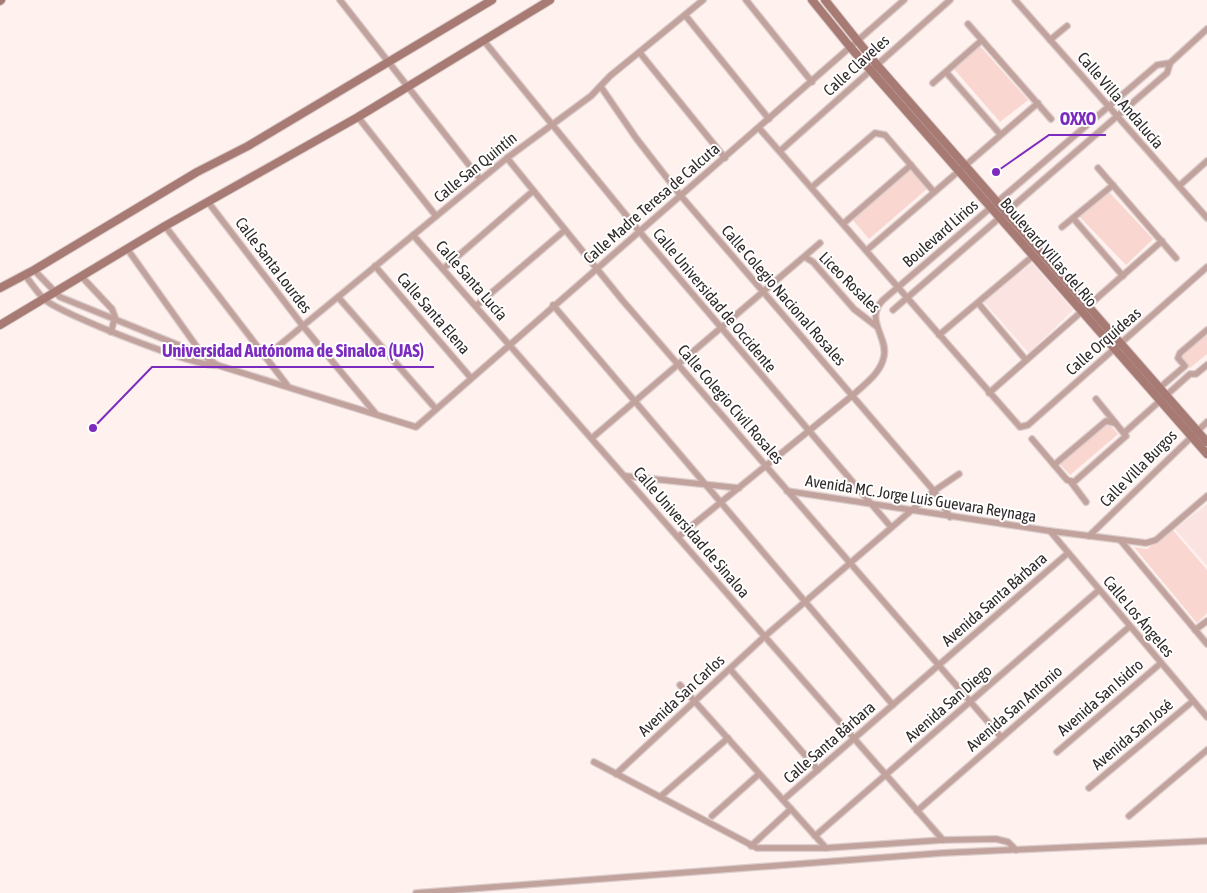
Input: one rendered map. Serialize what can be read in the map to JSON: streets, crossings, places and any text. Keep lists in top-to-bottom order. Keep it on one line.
{"streets":{"street":["Calle Claveles","Calle Villa Andalucía","Calle San Quintín","Calle Madre Teresa de Calcuta","Boulevard Lirios","Boulevard Villas del Río","Calle Santa Lourdes","Calle Santa Lucía","Liceo Rosales","Calle Colegio Nacional Rosales","Calle Universidad de Occidente","Calle Santa Elena","Calle Orquídeas","Calle Colegio Civil Rosales","Calle Villa Burgos","Avenida MC. Jorge Luis Guevara Reynaga","Calle Universidad de Sinaloa","Avenida Santa Bárbara","Calle Los Ángeles","Avenida San Carlos","Avenida San Isidro","Avenida San Diego","Avenida San Antonio","Avenida San José","Calle Santa Bárbara"]},"crossings":[["Calle Claveles","Boulevard Villas del Río"],["Calle Villa Andalucía","Boulevard Lirios"],["Calle San Quintín","Calle Santa Lourdes"],["Calle San Quintín","Calle Santa Lucía"],["Calle San Quintín","Calle Colegio Nacional Rosales"],["Calle San Quintín","Calle Universidad de Occidente"],["Calle San Quintín","Calle Santa Elena"],["Calle San Quintín","Calle Colegio Civil Rosales"],["Calle Madre Teresa de Calcuta","Boulevard Villas del Río"],["Calle Madre Teresa de Calcuta","Calle Santa Lourdes"],["Calle Madre Teresa de Calcuta","Calle Santa Lucía"],["Calle Madre Teresa de Calcuta","Calle Colegio Nacional Rosales"],["Calle Madre Teresa de Calcuta","Calle Universidad de Occidente"],["Calle Madre Teresa de Calcuta","Calle Santa Elena"],["Calle Madre Teresa de Calcuta","Calle Colegio Civil Rosales"],["Calle Madre Teresa de Calcuta","Calle Universidad de Sinaloa"],["Boulevard Lirios","Boulevard Villas del Río"],["Boulevard Lirios","Liceo Rosales"],["Boulevard Villas del Río","Calle Orquídeas"],["Boulevard Villas del Río","Calle Villa Burgos"],["Calle Santa Lucía","Calle Universidad de Sinaloa"],["Calle Colegio Nacional Rosales","Avenida MC. Jorge Luis Guevara Reynaga"],["Calle Colegio Nacional Rosales","Avenida San Carlos"],["Calle Universidad de Occidente","Avenida MC. Jorge Luis Guevara Reynaga"],["Calle Universidad de Occidente","Avenida San Carlos"],["Calle Colegio Civil Rosales","Avenida MC. Jorge Luis Guevara Reynaga"],["Calle Colegio Civil Rosales","Avenida Santa Bárbara"],["Calle Colegio Civil Rosales","Avenida San Carlos"],["Calle Colegio Civil Rosales","Avenida San Diego"],["Calle Colegio Civil Rosales","Avenida San Antonio"],["Calle Villa Burgos","Avenida MC. Jorge Luis Guevara Reynaga"],["Avenida MC. Jorge Luis Guevara Reynaga","Calle Los Ángeles"],["Avenida MC. Jorge Luis Guevara Reynaga","Avenida San Carlos"],["Calle Universidad de Sinaloa","Avenida San Carlos"],["Calle Universidad de Sinaloa","Avenida San Diego"],["Calle Universidad de Sinaloa","Avenida San Antonio"],["Calle Universidad de Sinaloa","Calle Santa Bárbara"],["Avenida Santa Bárbara","Calle Los Ángeles"],["Avenida Santa Bárbara","Calle Santa Bárbara"],["Calle Los Ángeles","Avenida San Isidro"],["Calle Los Ángeles","Avenida San Diego"],["Calle Los Ángeles","Avenida San Antonio"],["Calle Los Ángeles","Avenida San José"],["Avenida San Carlos","Calle Santa Bárbara"],["Avenida San Diego","Calle Santa Bárbara"]],"places":["OXXO","Universidad Autónoma de Sinaloa (UAS)"]}
